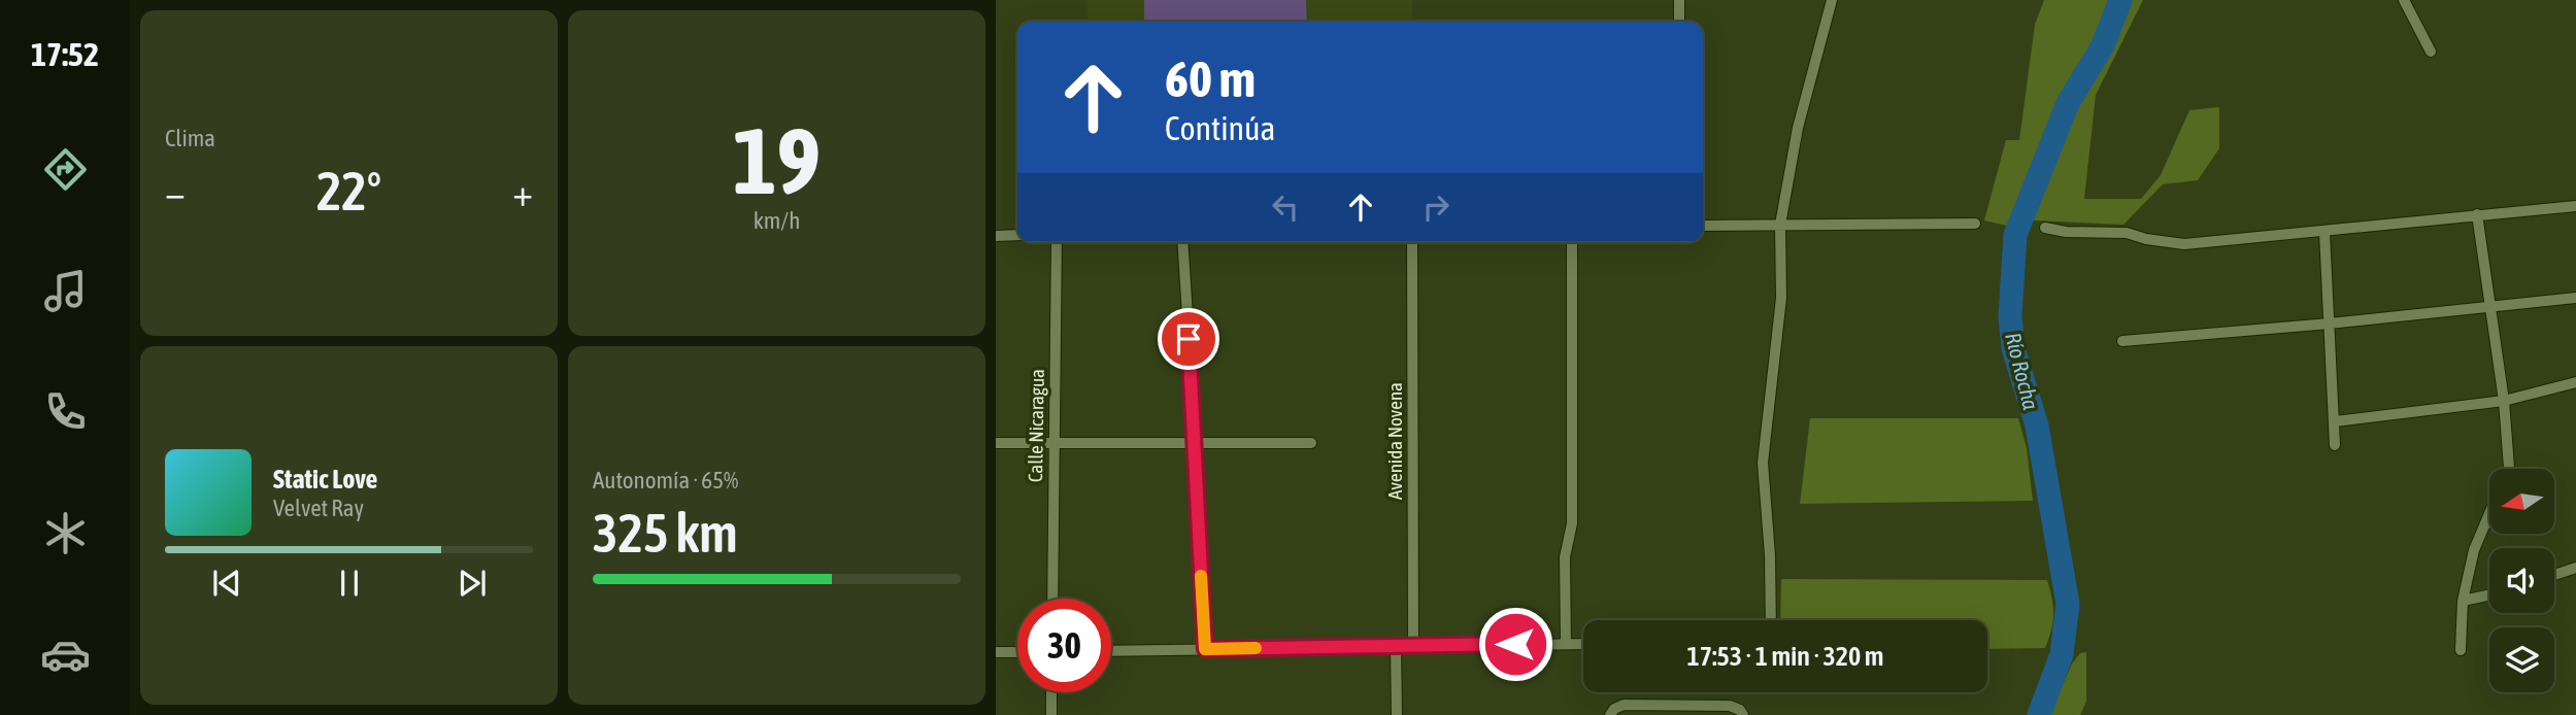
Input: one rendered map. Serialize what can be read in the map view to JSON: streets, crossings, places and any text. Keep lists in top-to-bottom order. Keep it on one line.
{"streets":{"street":["Calle Nicaragua","Avenida Novena"]},"water":["Río Rocha"],"north":"left","page":{"tabs":"17:52","tile":["Clima",["19","km/h"],["Autonomía · 65%","325 km"]],"turn":["60 m","Continúa"],"heat":["−","22°","+"],"song":["Static Love","Velvet Ray"],"limit":"30","trip":"17:53 · 1 min · 320 m"}}
